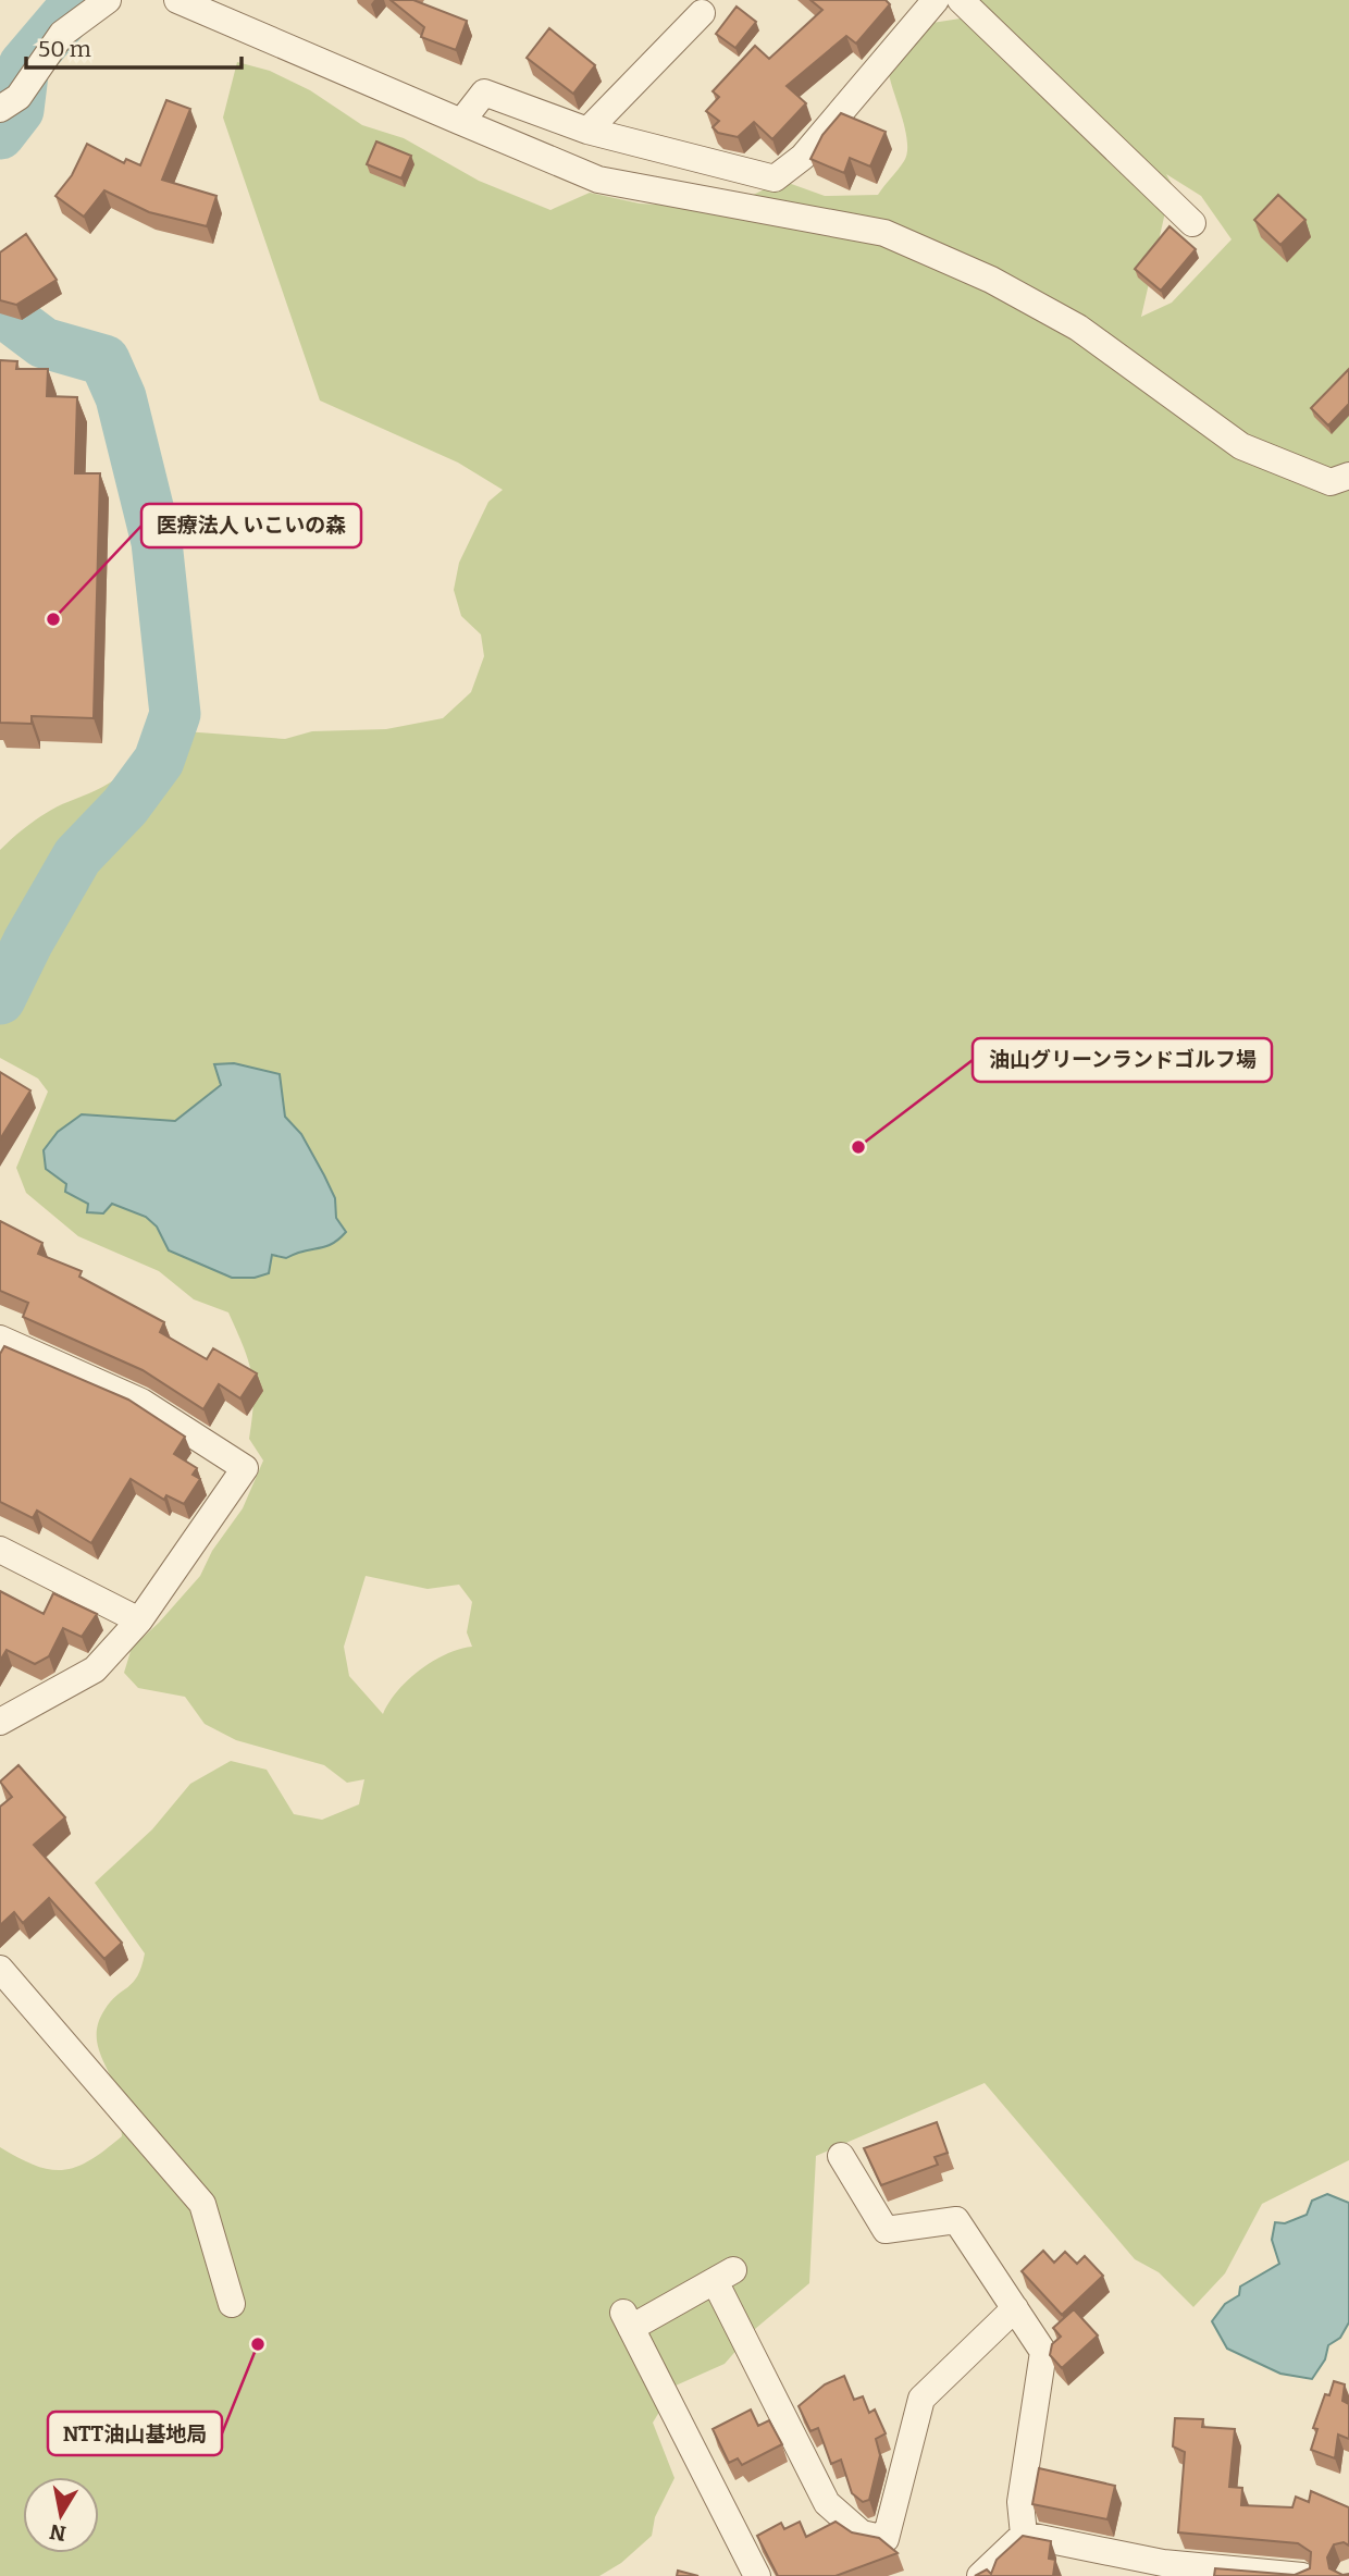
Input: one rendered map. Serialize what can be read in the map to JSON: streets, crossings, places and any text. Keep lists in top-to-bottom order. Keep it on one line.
{"places":["医療法人 いこいの森","油山グリーンランドゴルフ場","NTT油山基地局"],"scale_bar":"50 m","north":"bottom"}
